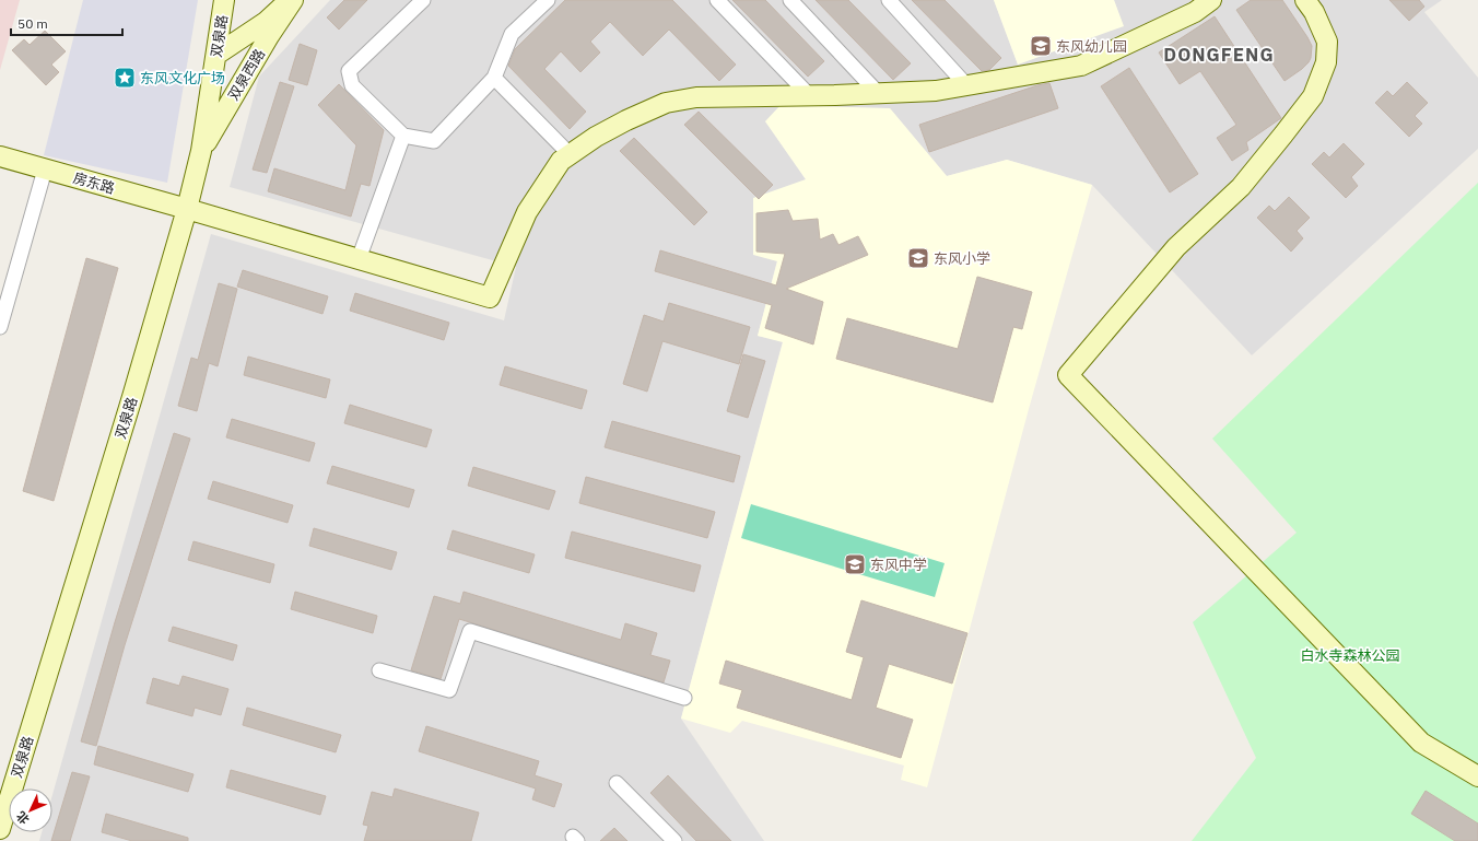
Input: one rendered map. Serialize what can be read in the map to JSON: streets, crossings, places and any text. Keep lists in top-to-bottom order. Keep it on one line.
{"streets":{"street":["双泉路","双泉西路","房东路"]},"crossings":[["双泉路","双泉西路"],["双泉路","房东路"]],"districts":["DONGFENG"],"parks":["白水寺森林公园"],"places":{"school or university":["东风幼儿园","东风小学","东风中学"],"place":["东风文化广场"]},"scale_bar":"50 m","north":"bottom left"}
